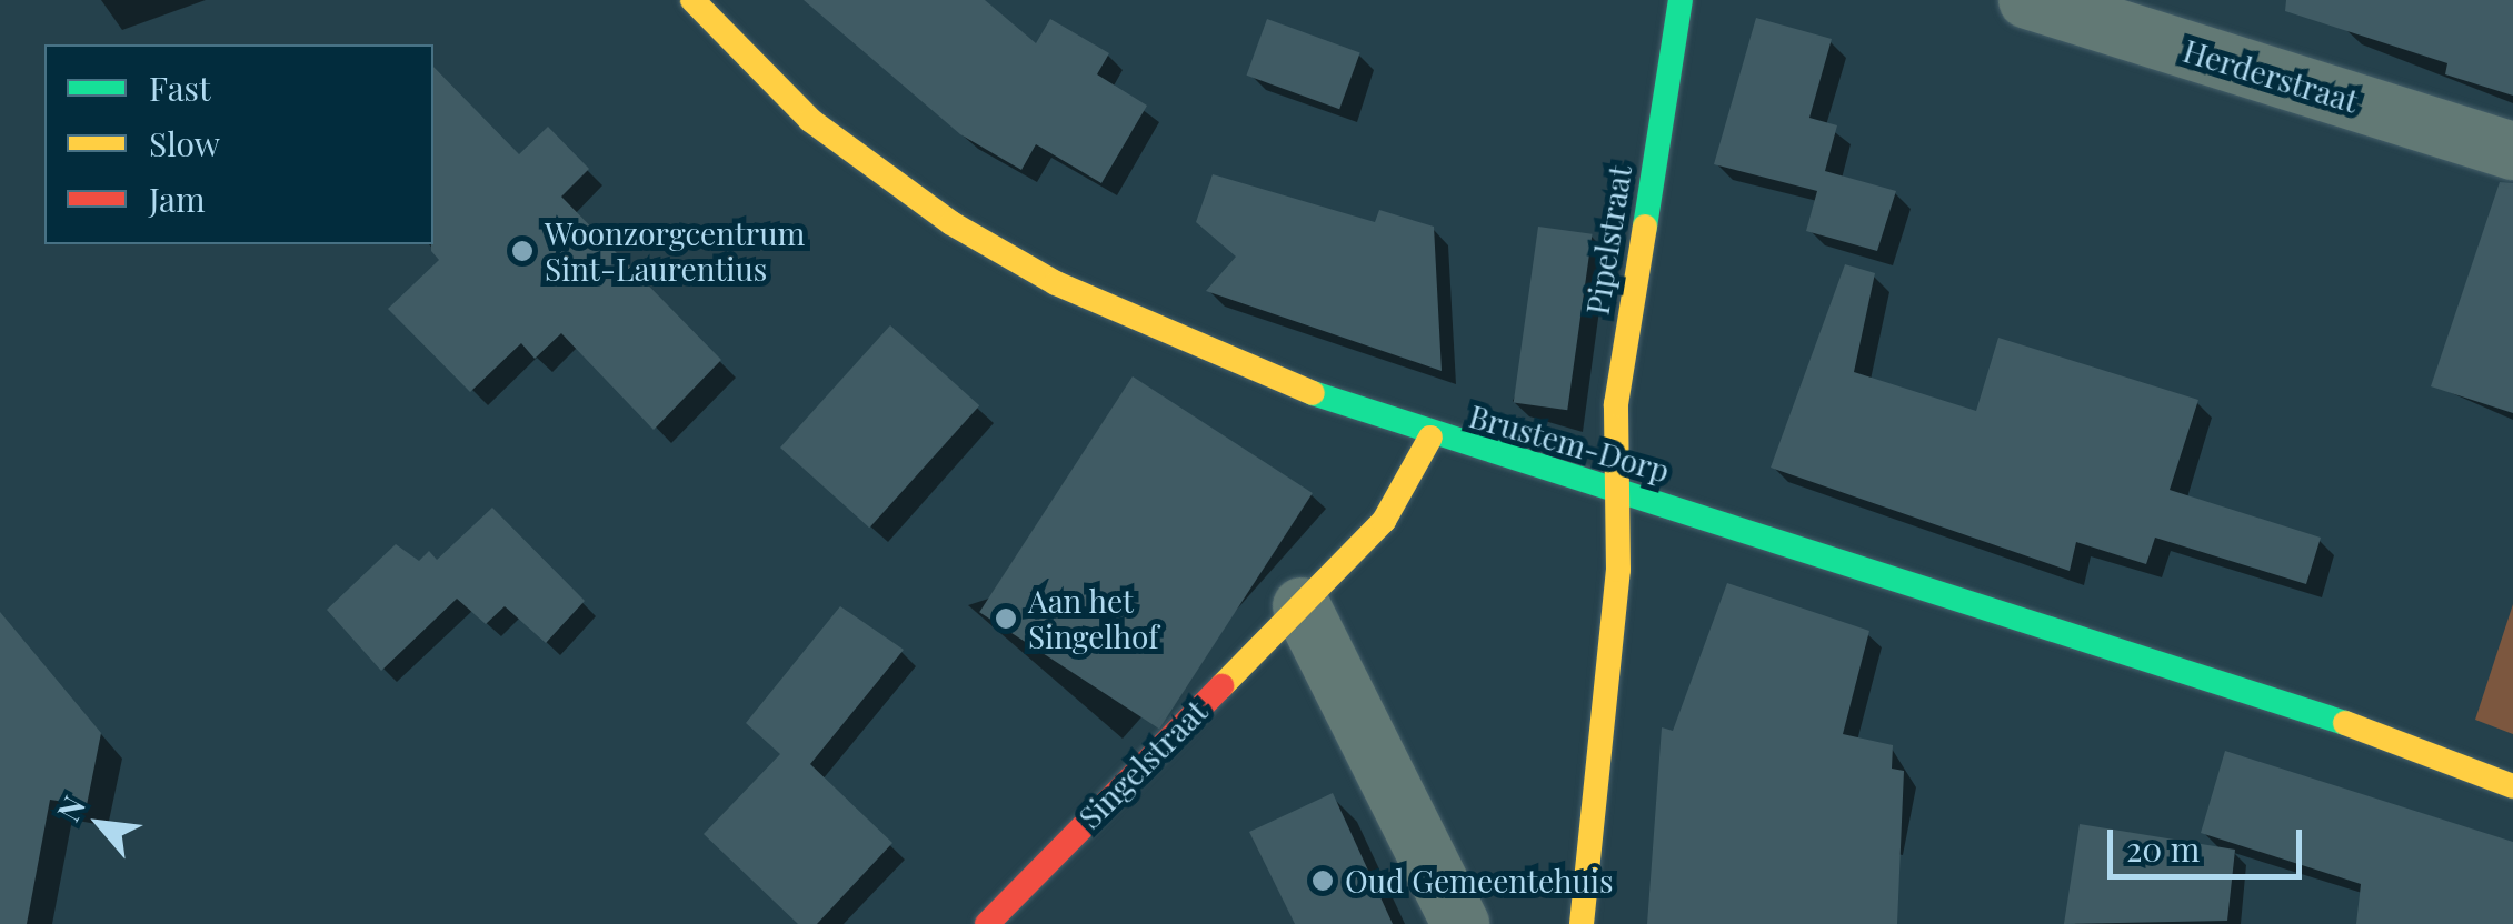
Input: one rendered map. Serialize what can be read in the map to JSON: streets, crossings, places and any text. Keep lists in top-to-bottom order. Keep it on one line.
{"streets":{"street":["Herderstraat","Pipelstraat","Brustem-Dorp","Singelstraat"]},"crossings":[["Pipelstraat","Brustem-Dorp"],["Brustem-Dorp","Singelstraat"]],"places":["Woonzorgcentrum Sint-Laurentius","Aan het Singelhof","Oud Gemeentehuis"],"legend":["Fast","Slow","Jam"],"scale_bar":"20 m","north":"top left"}
